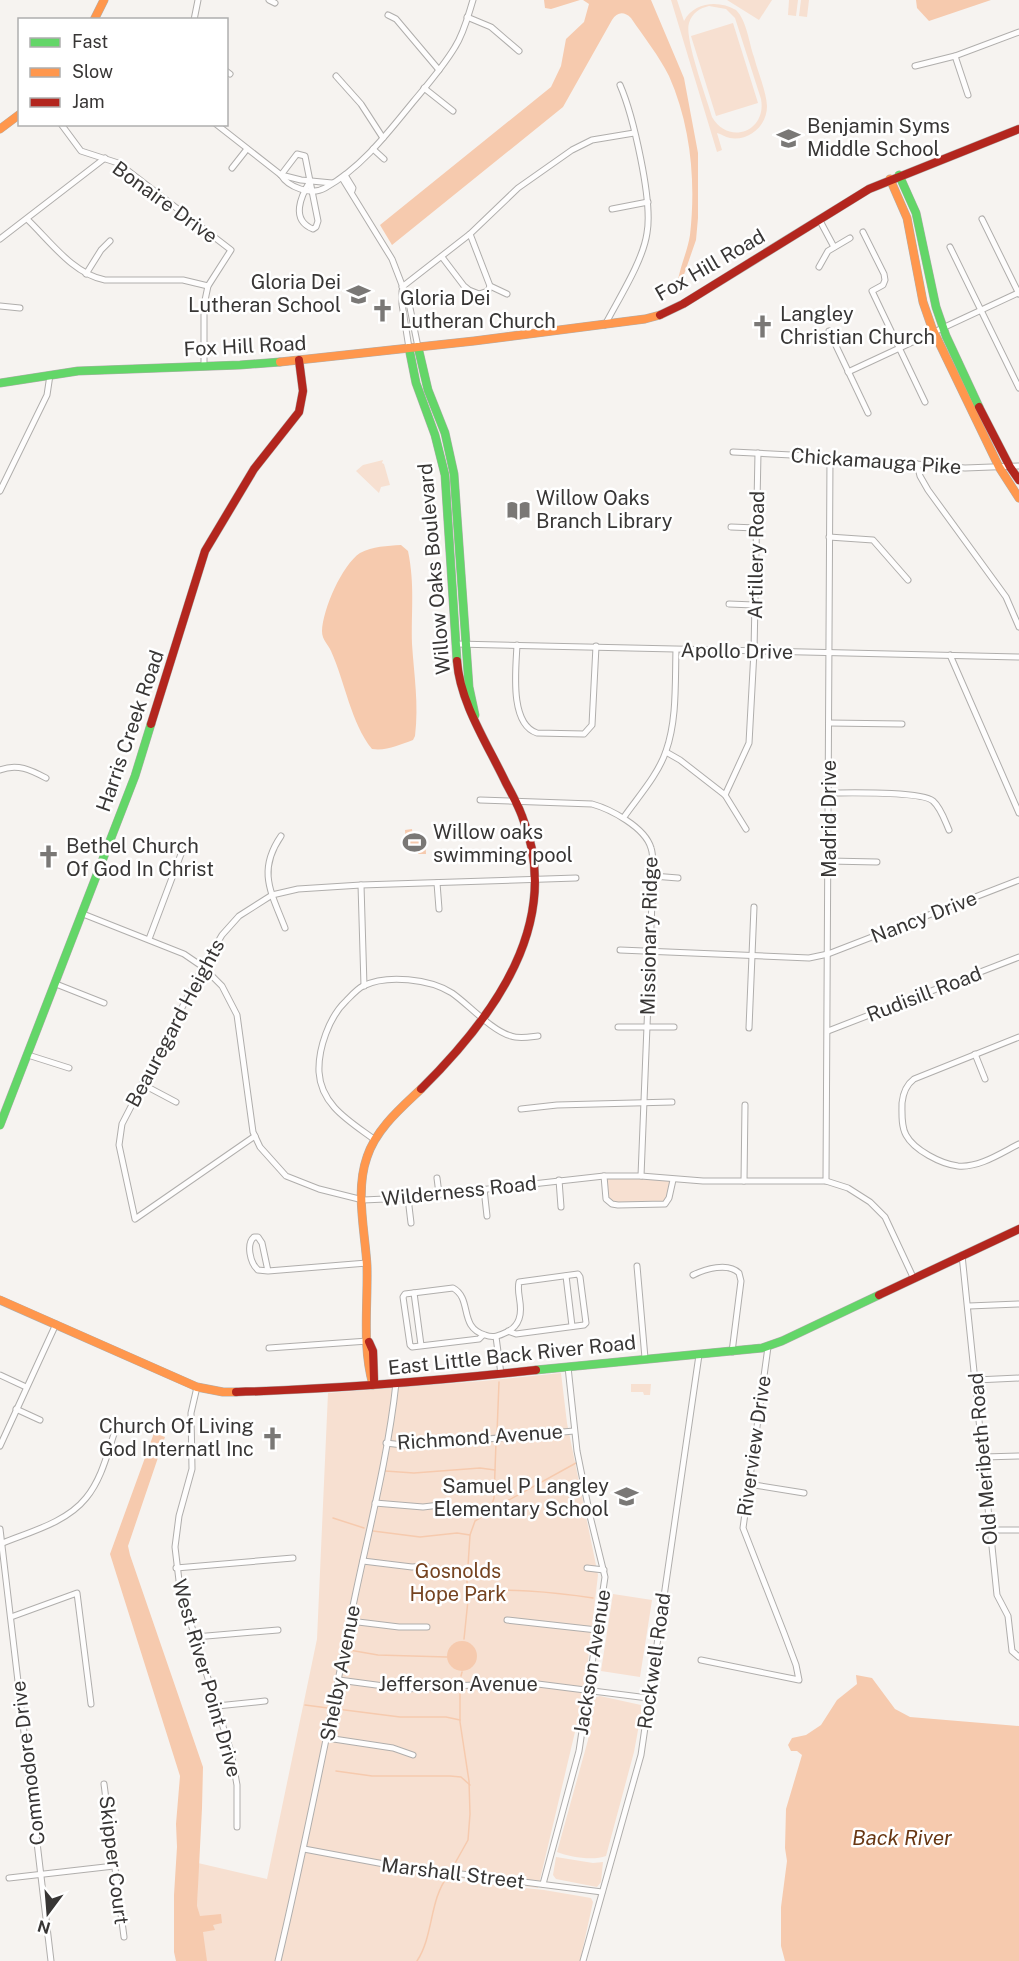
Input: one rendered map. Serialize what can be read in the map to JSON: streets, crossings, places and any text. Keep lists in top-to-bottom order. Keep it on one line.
{"streets":{"street":["Bonaire Drive","Fox Hill Road","Chickamauga Pike","Artillery Road","Willow Oaks Boulevard","Apollo Drive","Harris Creek Road","Madrid Drive","Nancy Drive","Missionary Ridge","Rudisill Road","Beauregard Heights","Wilderness Road","East Little Back River Road","Richmond Avenue","Riverview Drive","Old Meribeth Road","Rockwell Road","Jackson Avenue","Shelby Avenue","West River Point Drive","Jefferson Avenue","Commodore Drive","Skipper Court","Marshall Street"]},"crossings":[["Bonaire Drive","Fox Hill Road"],["Fox Hill Road","Willow Oaks Boulevard"],["Fox Hill Road","Harris Creek Road"],["Chickamauga Pike","Artillery Road"],["Chickamauga Pike","Madrid Drive"],["Artillery Road","Apollo Drive"],["Willow Oaks Boulevard","Apollo Drive"],["Willow Oaks Boulevard","Missionary Ridge"],["Willow Oaks Boulevard","Beauregard Heights"],["Willow Oaks Boulevard","Wilderness Road"],["Willow Oaks Boulevard","East Little Back River Road"],["Apollo Drive","Madrid Drive"],["Harris Creek Road","Wilderness Road"],["Madrid Drive","Nancy Drive"],["Madrid Drive","Rudisill Road"],["Madrid Drive","Wilderness Road"],["Nancy Drive","Missionary Ridge"],["Missionary Ridge","Wilderness Road"],["Beauregard Heights","Wilderness Road"],["Wilderness Road","East Little Back River Road"],["East Little Back River Road","Riverview Drive"],["East Little Back River Road","Old Meribeth Road"],["East Little Back River Road","Rockwell Road"],["East Little Back River Road","Jackson Avenue"],["East Little Back River Road","Shelby Avenue"],["East Little Back River Road","West River Point Drive"],["Richmond Avenue","Jackson Avenue"],["Richmond Avenue","Shelby Avenue"],["Rockwell Road","Jefferson Avenue"],["Rockwell Road","Marshall Street"],["Jackson Avenue","Jefferson Avenue"],["Jackson Avenue","Marshall Street"],["Shelby Avenue","Jefferson Avenue"],["Shelby Avenue","Marshall Street"]],"water":["Back River"],"parks":["Gosnolds Hope Park"],"places":{"school or university":["Benjamin Syms Middle School","Gloria Dei Lutheran School","Samuel P Langley Elementary School"],"church":["Gloria Dei Lutheran Church","Langley Christian Church","Bethel Church Of God In Christ","Church Of Living God Internatl Inc"],"library":["Willow Oaks Branch Library"],"sports":["Willow oaks swimming pool"]},"legend":["Fast","Slow","Jam"],"north":"bottom"}
